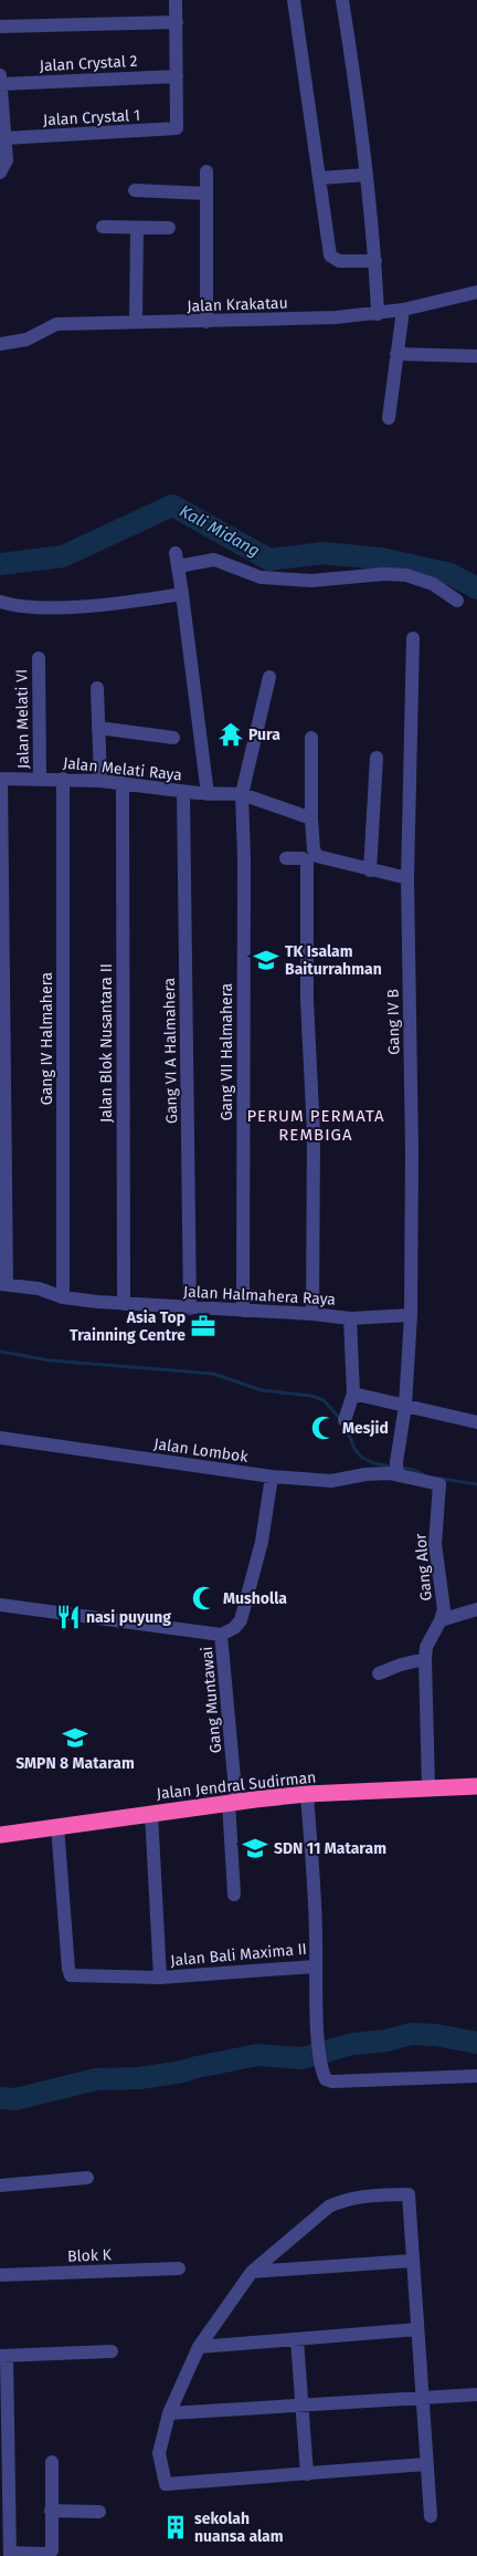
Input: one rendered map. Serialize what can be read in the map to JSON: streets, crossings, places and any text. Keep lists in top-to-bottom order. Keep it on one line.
{"streets":{"highway":["Jalan Jendral Sudirman"],"street":["Jalan Crystal 2","Jalan Crystal 1","Jalan Krakatau","Jalan Melati VI","Jalan Melati Raya","Gang IV B","Gang IV Halmahera","Jalan Blok Nusantara II","Gang VI A Halmahera","Gang VII Halmahera","Jalan Halmahera Raya","Jalan Lombok","Gang Alor","Gang Muntawai","Jalan Bali Maxima II","Blok K"]},"crossings":[["Jalan Crystal 2","Jalan Crystal 1"],["Jalan Melati VI","Jalan Melati Raya"],["Jalan Melati Raya","Gang IV Halmahera"],["Jalan Melati Raya","Jalan Blok Nusantara II"],["Jalan Melati Raya","Gang VI A Halmahera"],["Jalan Melati Raya","Gang VII Halmahera"],["Gang IV Halmahera","Jalan Halmahera Raya"],["Jalan Blok Nusantara II","Jalan Halmahera Raya"],["Gang VI A Halmahera","Jalan Halmahera Raya"],["Gang VII Halmahera","Jalan Halmahera Raya"],["Jalan Lombok","Gang Alor"],["Jalan Lombok","Gang Muntawai"],["Gang Alor","Jalan Jendral Sudirman"],["Gang Muntawai","Jalan Jendral Sudirman"],["Jalan Jendral Sudirman","Jalan Bali Maxima II"]],"districts":["PERUM PERMATA REMBIGA"],"water":["Kali Midang"],"places":{"temple":["Pura"],"school or university":["TK Isalam Baiturrahman","SMPN 8 Mataram","SDN 11 Mataram"],"office":["Asia Top Trainning Centre"],"mosque":["Mesjid","Musholla"],"restaurant":["nasi puyung"],"building":["sekolah nuansa alam"]}}
